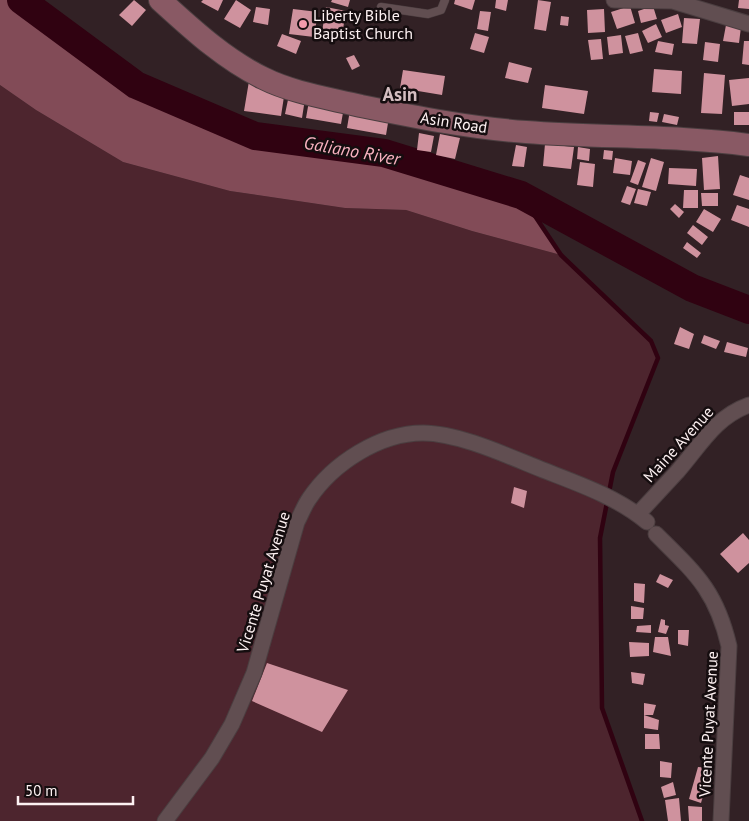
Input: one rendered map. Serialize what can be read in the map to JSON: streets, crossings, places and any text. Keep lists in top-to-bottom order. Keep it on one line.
{"streets":{"main road":["Asin Road"],"street":["Maine Avenue","Vicente Puyat Avenue"]},"crossings":[["Maine Avenue","Vicente Puyat Avenue"]],"districts":["Asin"],"water":["Galiano River"],"places":["Liberty Bible Baptist Church"],"scale_bar":"50 m"}
